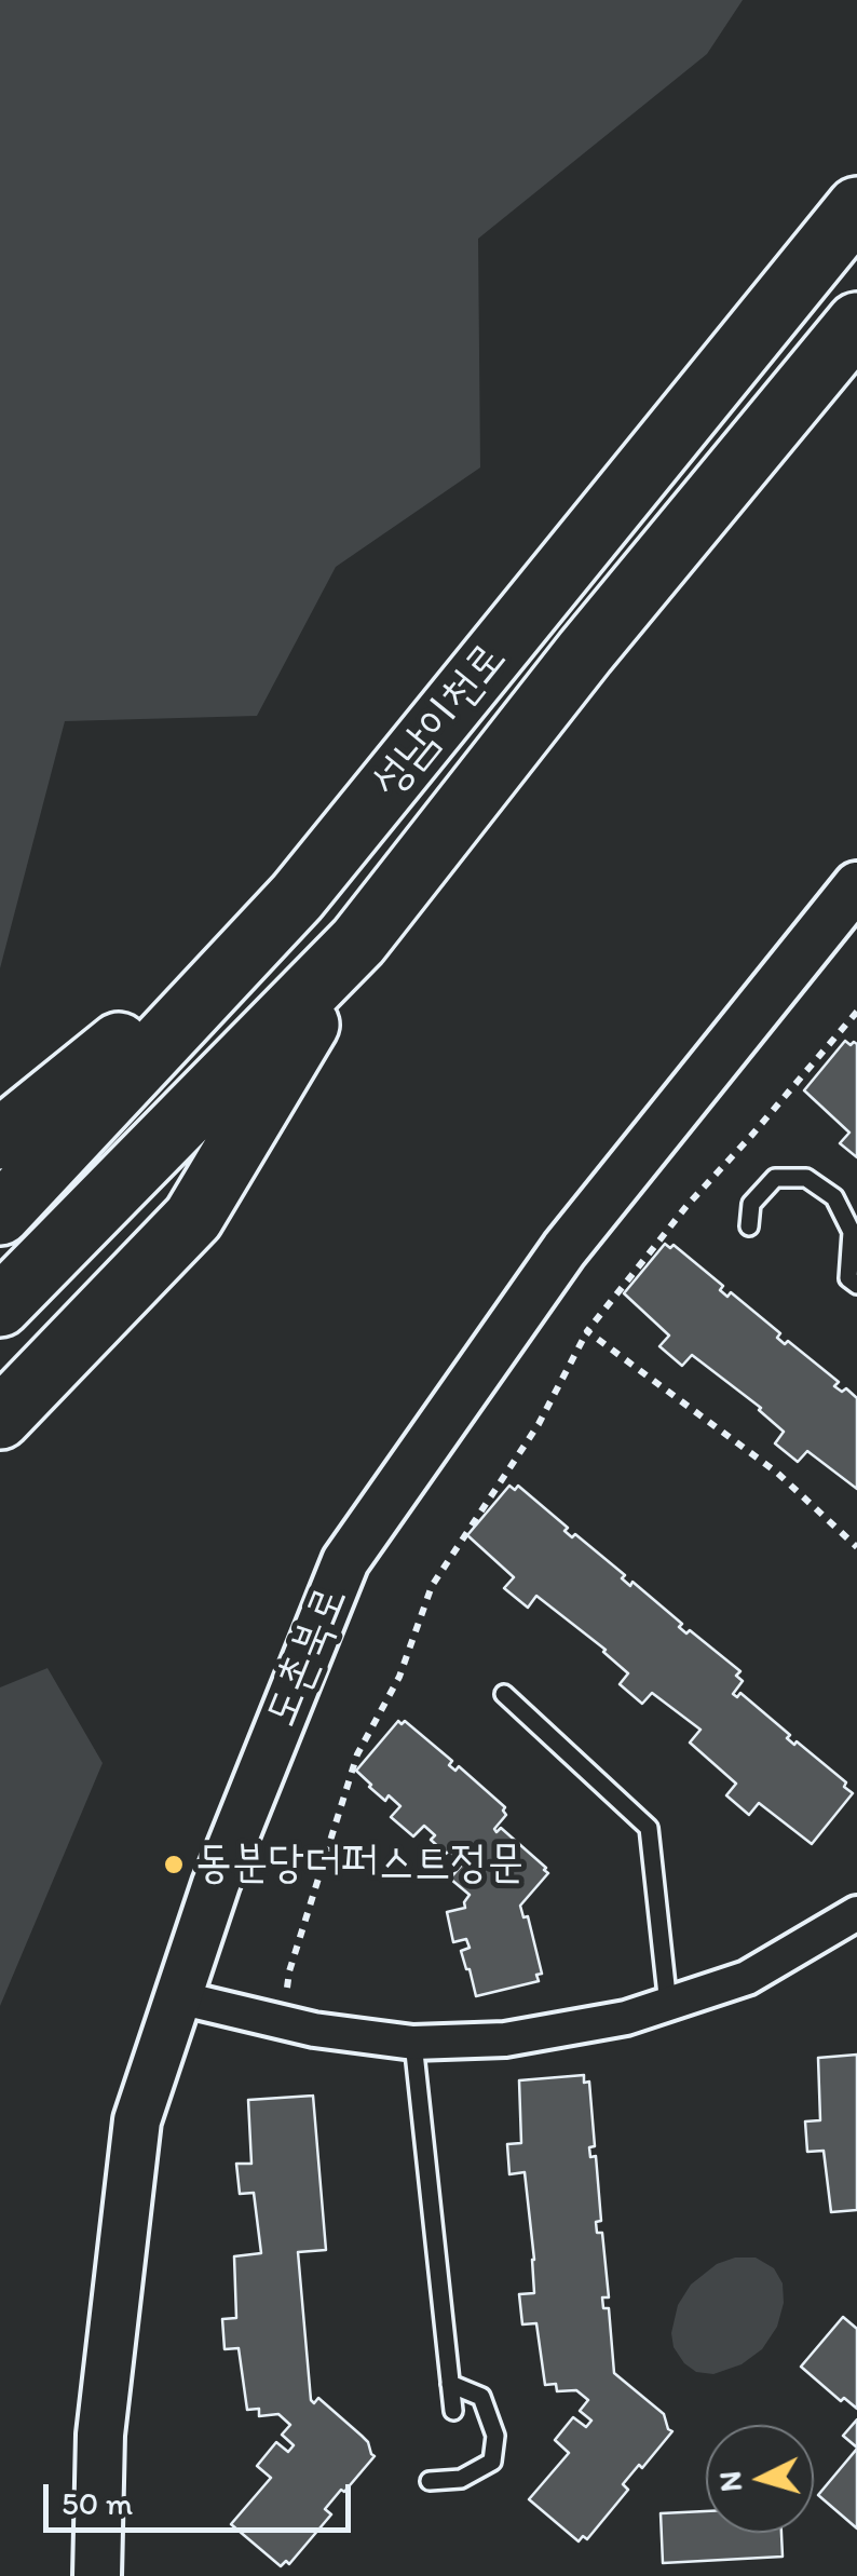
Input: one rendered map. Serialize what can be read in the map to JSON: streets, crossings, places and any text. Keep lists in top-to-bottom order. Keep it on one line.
{"streets":{"highway":["성남이천로"],"street":["도촌북로"]},"places":["동분당더퍼스트정문"],"scale_bar":"50 m","north":"left"}
